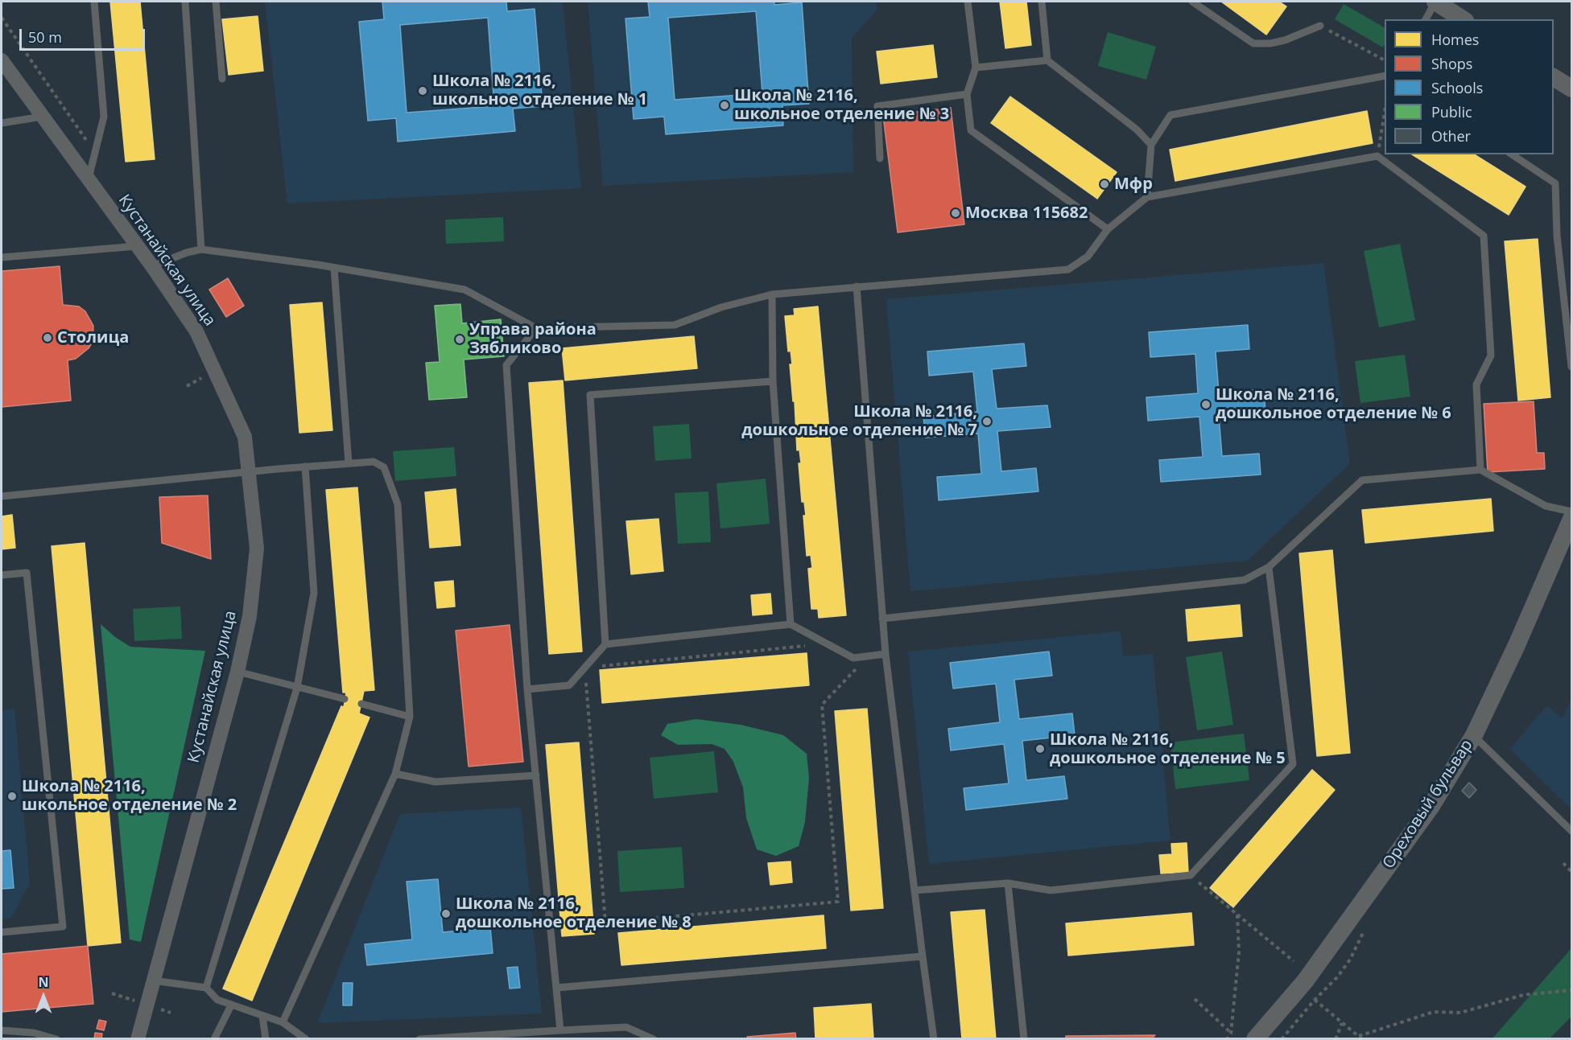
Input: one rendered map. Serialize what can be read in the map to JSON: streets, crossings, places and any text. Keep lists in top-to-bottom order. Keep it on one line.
{"streets":{"street":["Кустанайская улица","Ореховый бульвар"]},"places":["Школа № 2116, школьное отделение № 1","Школа № 2116, школьное отделение № 3","Мфр","Москва 115682","Столица","Управа района Зябликово","Школа № 2116, дошкольное отделение № 6","Школа № 2116, дошкольное отделение № 7","Школа № 2116, дошкольное отделение № 5","Школа № 2116, школьное отделение № 2","Школа № 2116, дошкольное отделение № 8"],"legend":["Homes","Shops","Schools","Public","Other"],"scale_bar":"50 m","north":"top"}
